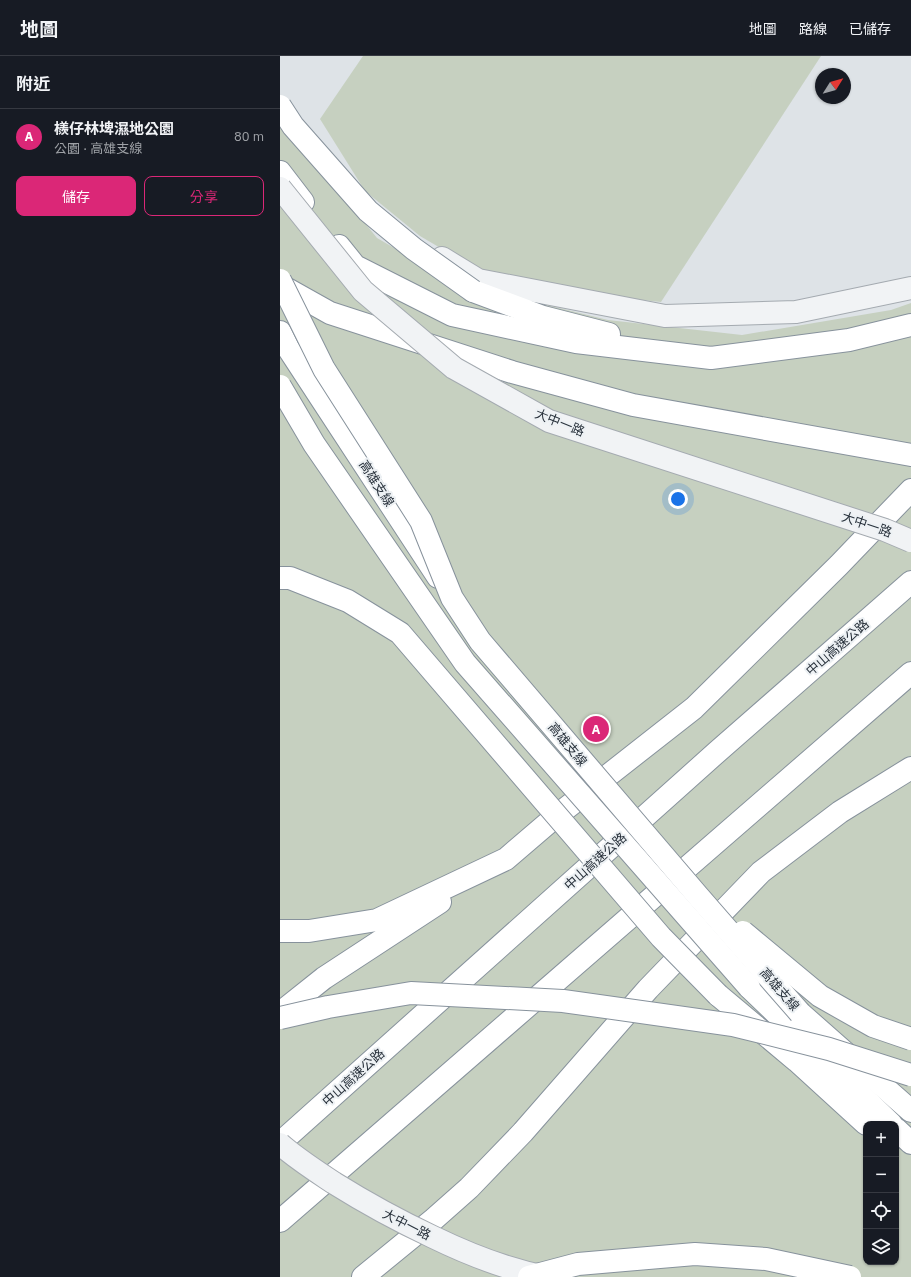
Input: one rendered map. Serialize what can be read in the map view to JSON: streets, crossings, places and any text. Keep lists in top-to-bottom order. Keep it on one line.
{"streets":{"highway":["高雄支線","中山高速公路"],"street":["大中一路"]},"crossings":[["大中一路","中山高速公路"]],"north":"top right","page":{"header":"地圖","nav":["地圖","路線","已儲存"],"heading":"附近","list":[{"mark":"A","name":"檨仔林埤濕地公園","note":"公園 · 高雄支線","value":"80 m"}],"buttons":["儲存","分享"],"pins":"A","map_buttons":["+","−"]}}
